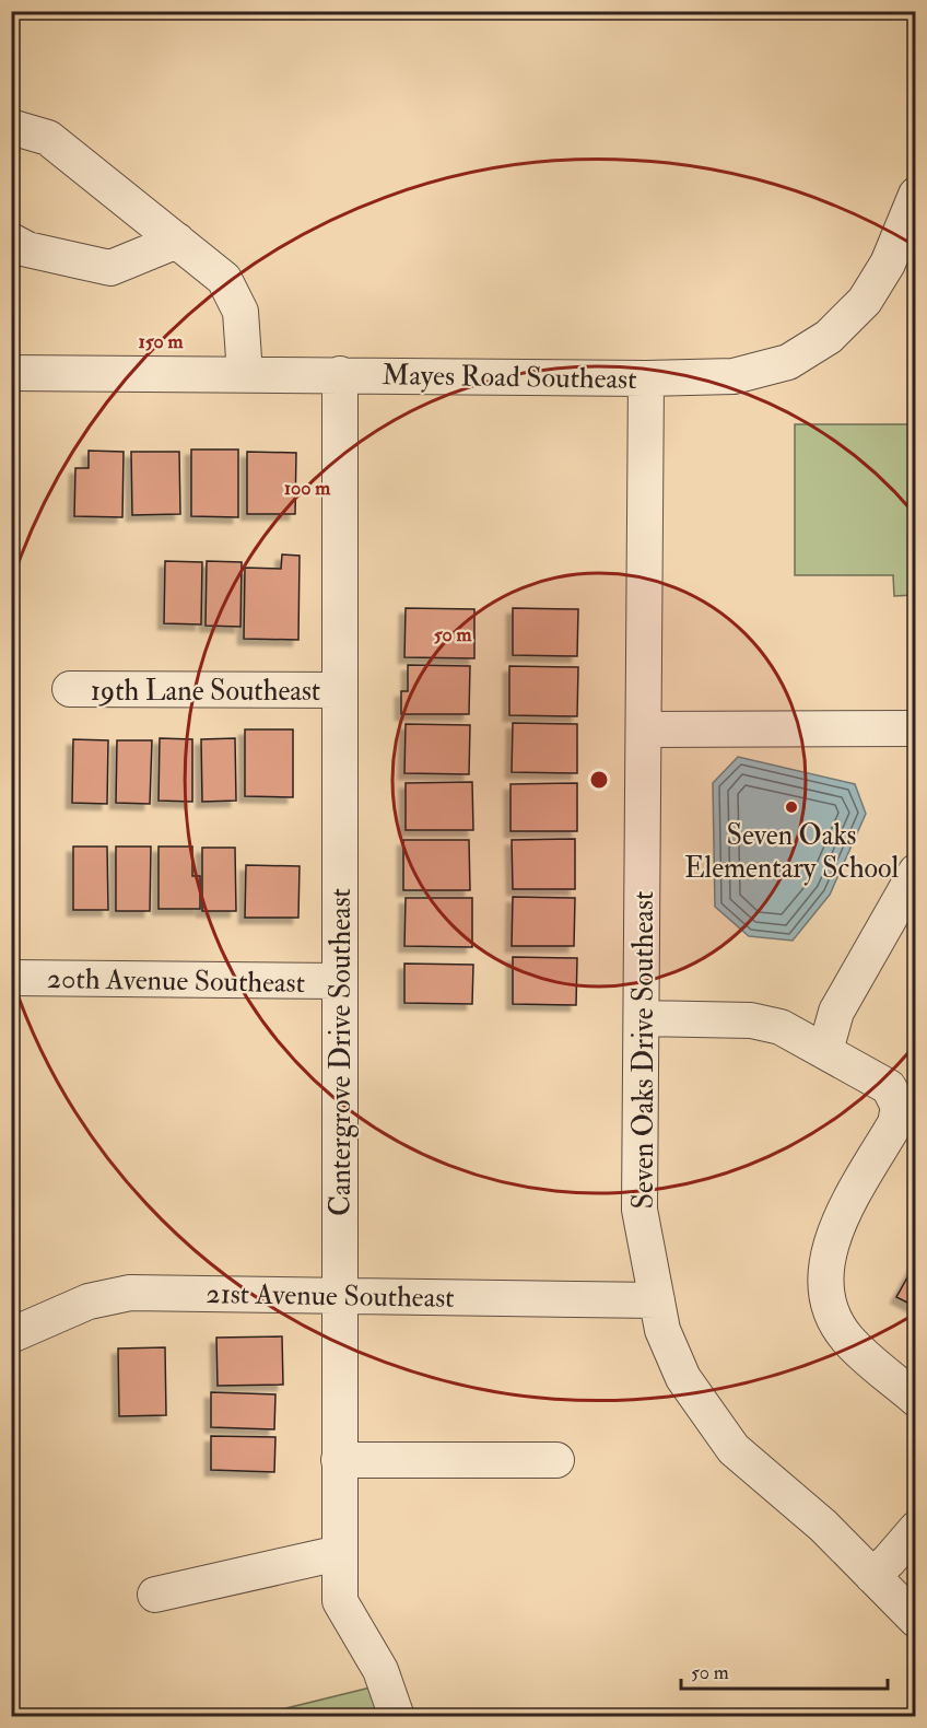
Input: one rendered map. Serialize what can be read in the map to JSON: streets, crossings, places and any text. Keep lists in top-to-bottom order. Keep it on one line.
{"streets":{"street":["Mayes Road Southeast","19th Lane Southeast","20th Avenue Southeast","Seven Oaks Drive Southeast","Cantergrove Drive Southeast","21st Avenue Southeast"]},"crossings":[["Mayes Road Southeast","Seven Oaks Drive Southeast"],["Mayes Road Southeast","Cantergrove Drive Southeast"],["19th Lane Southeast","Cantergrove Drive Southeast"],["20th Avenue Southeast","Cantergrove Drive Southeast"],["Seven Oaks Drive Southeast","21st Avenue Southeast"],["Cantergrove Drive Southeast","21st Avenue Southeast"]],"places":["Seven Oaks Elementary School"],"scale_bar":"50 m","rings":["150 m","100 m","50 m"]}
